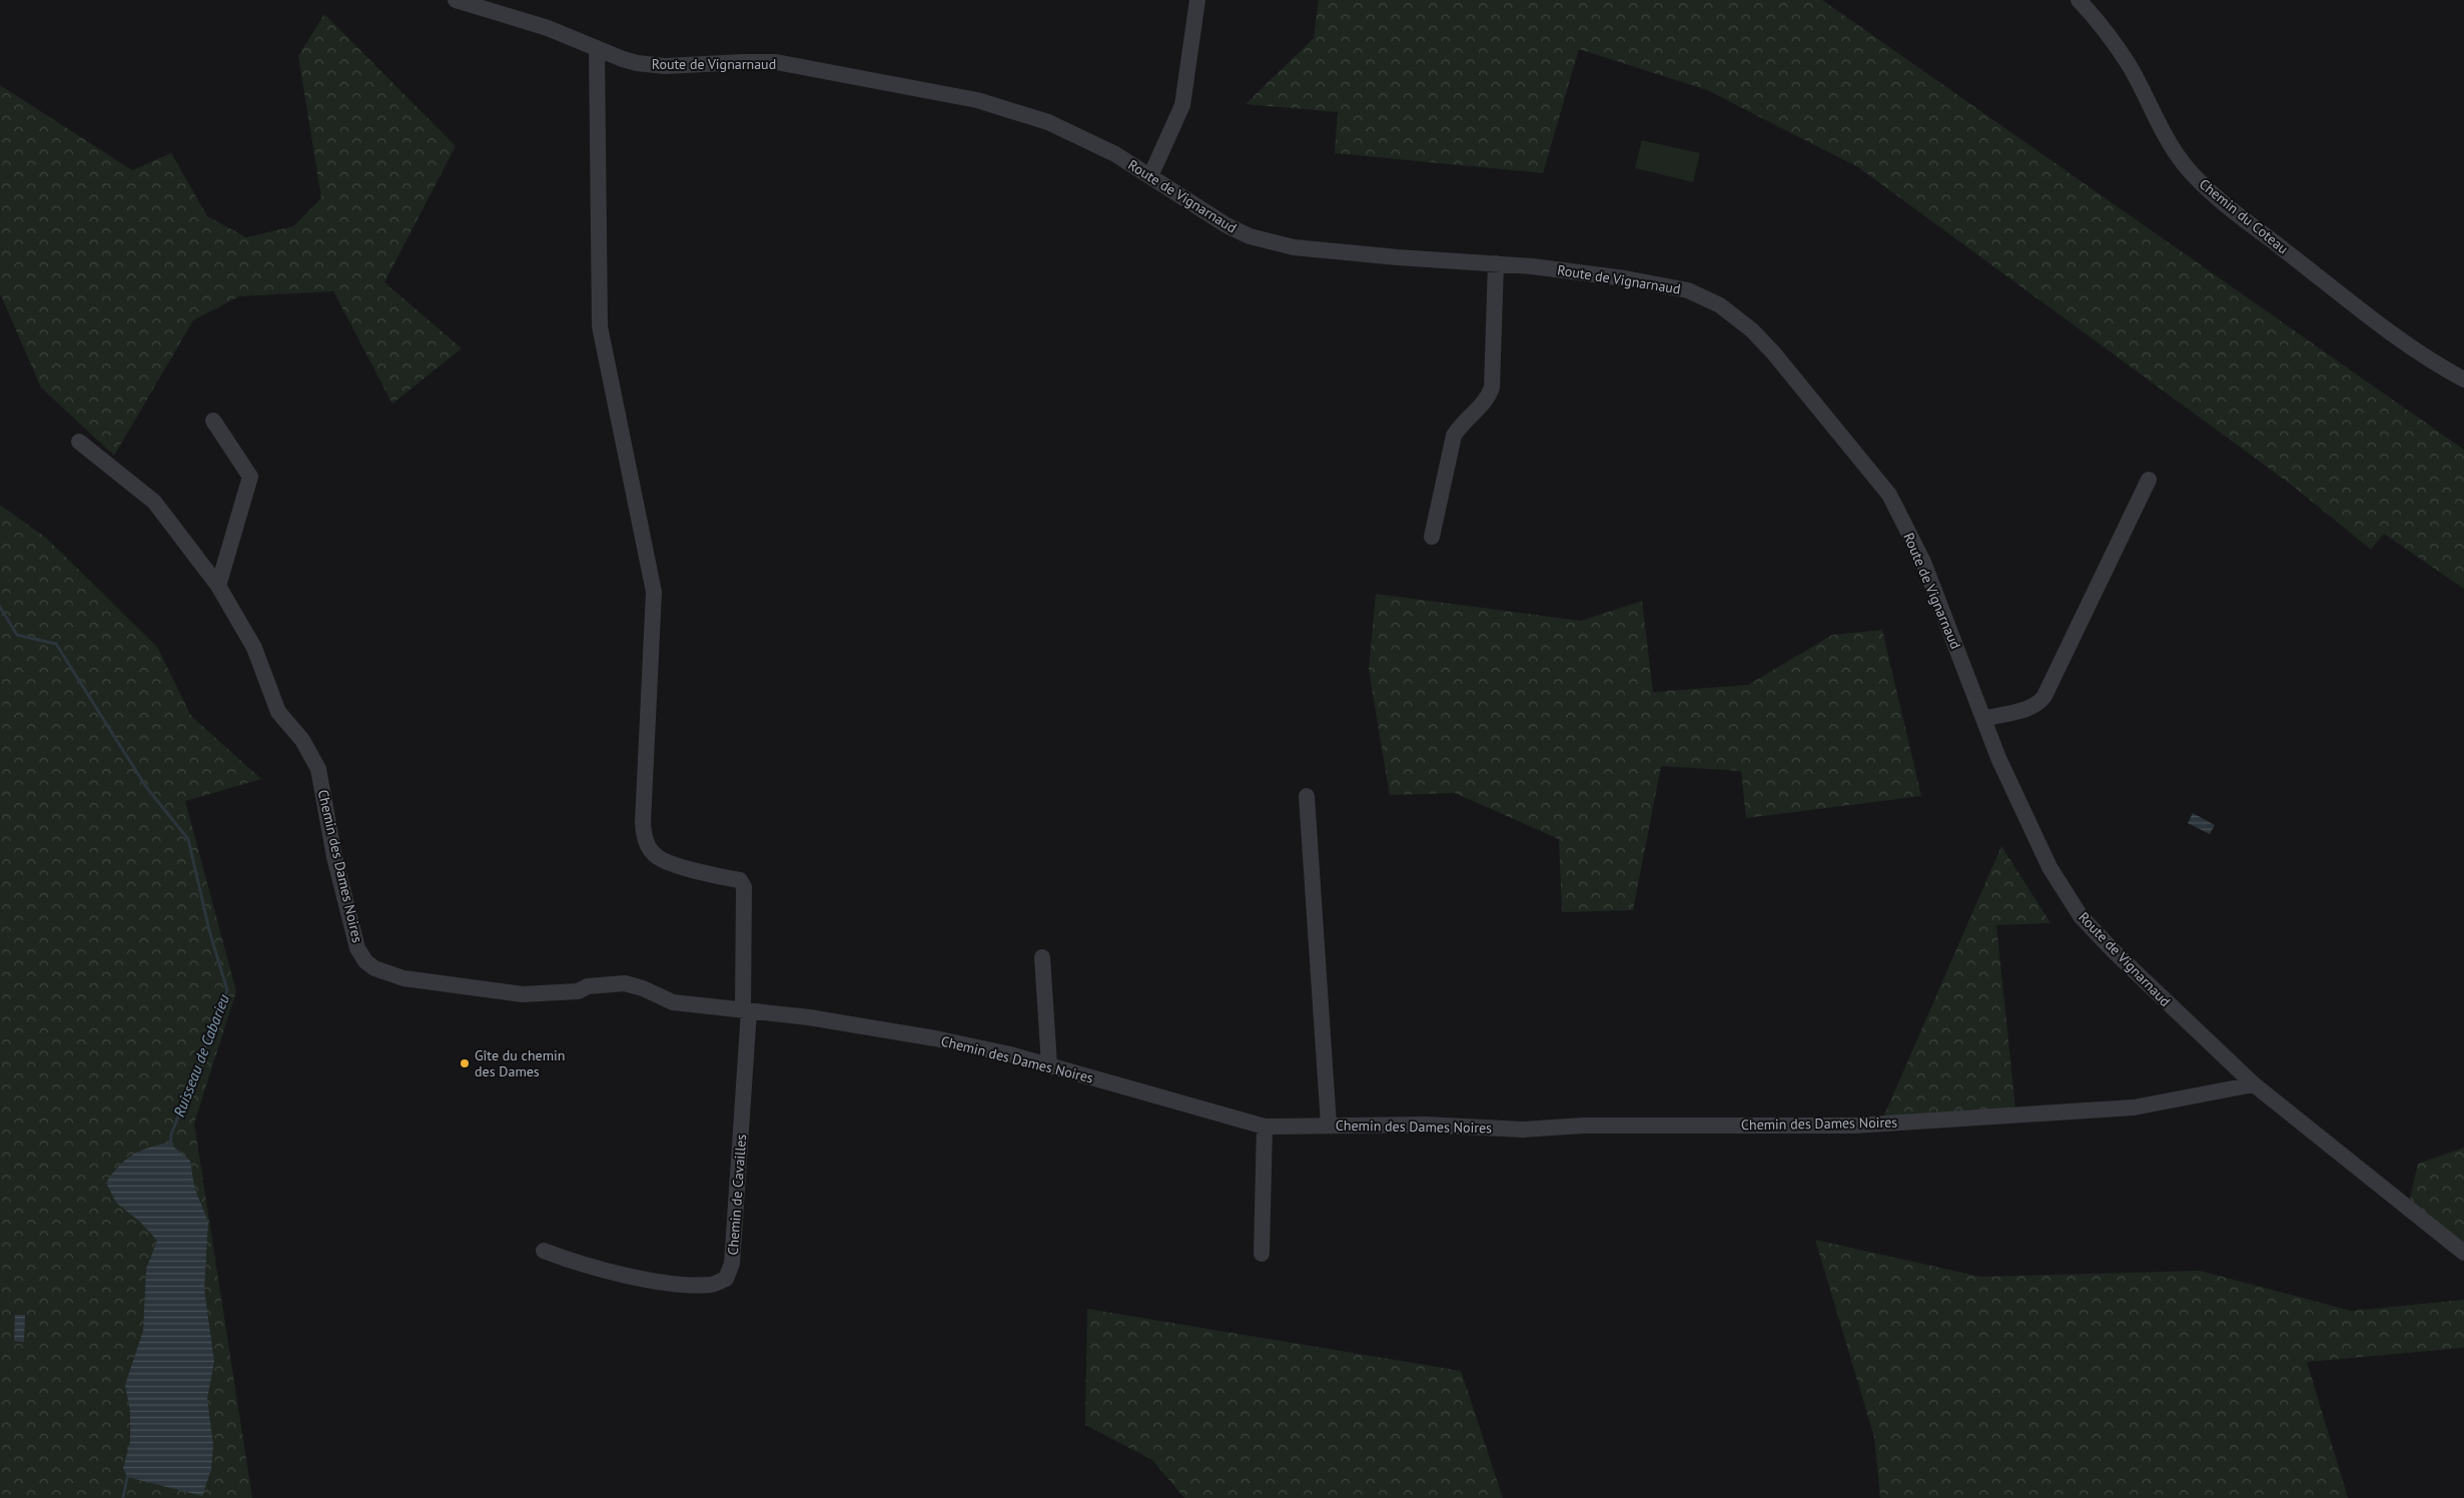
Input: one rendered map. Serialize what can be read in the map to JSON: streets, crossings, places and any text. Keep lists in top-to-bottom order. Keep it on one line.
{"streets":{"street":["Route de Vignarnaud","Chemin du Coteau","Chemin des Dames Noires","Chemin de Cavailles"]},"crossings":[["Route de Vignarnaud","Chemin des Dames Noires"],["Route de Vignarnaud","Chemin de Cavailles"],["Chemin des Dames Noires","Chemin de Cavailles"]],"water":["Ruisseau de Cabarieu"],"places":["Gîte du chemin des Dames"]}
